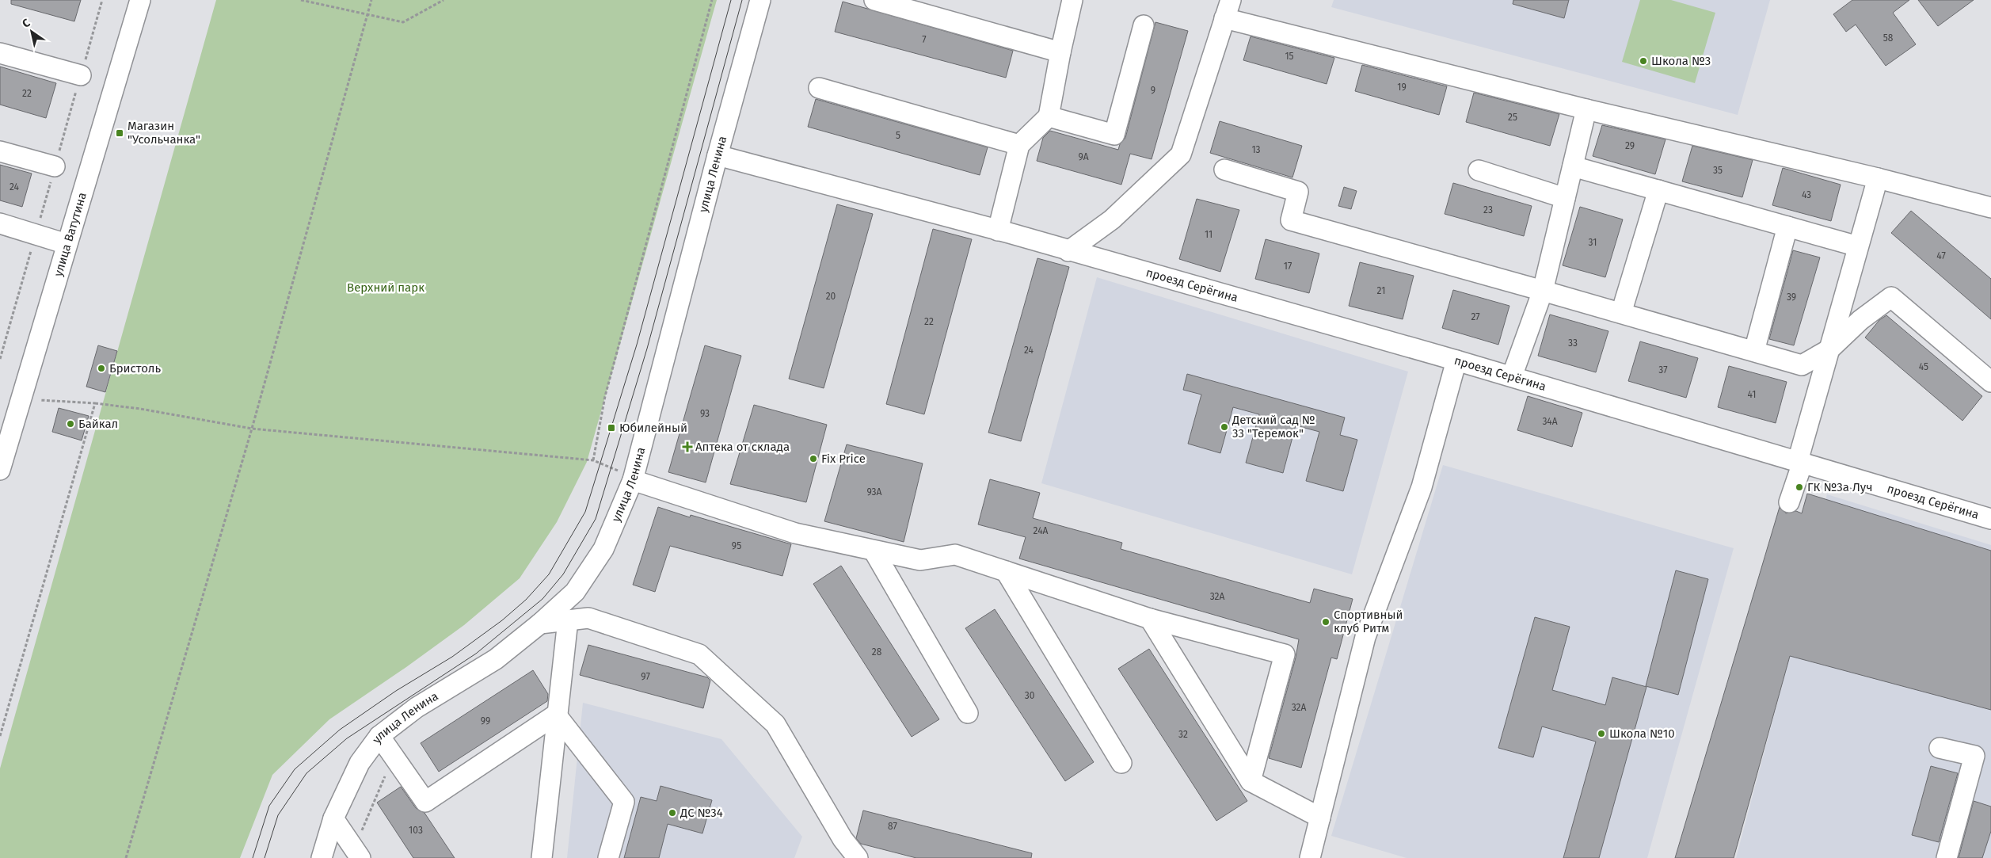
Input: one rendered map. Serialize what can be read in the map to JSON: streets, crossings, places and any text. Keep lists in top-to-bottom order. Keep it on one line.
{"streets":{"street":["улица Ленина","улица Ватутина","проезд Серёгина"]},"crossings":[["улица Ленина","проезд Серёгина"]],"parks":["Верхний парк"],"places":{"other":["Школа №3","Бристоль","Байкал","Детский сад № 33 \"Теремок\"","Fix Price","ГК №3а Луч","Спортивный клуб Ритм","Школа №10","ДС №34"],"transit":["Магазин \"Усольчанка\"","Юбилейный"],"health":["Аптека от склада"]},"house_numbers":["58","7","15","19","9","22","25","5","29","13","9А","35","24","43","23","11","31","47","17","21","20","39","27","22","33","24","45","37","41","93","34А","93А","24А","95","32А","28","97","30","32А","99","32","87","103"],"north":"top left"}
